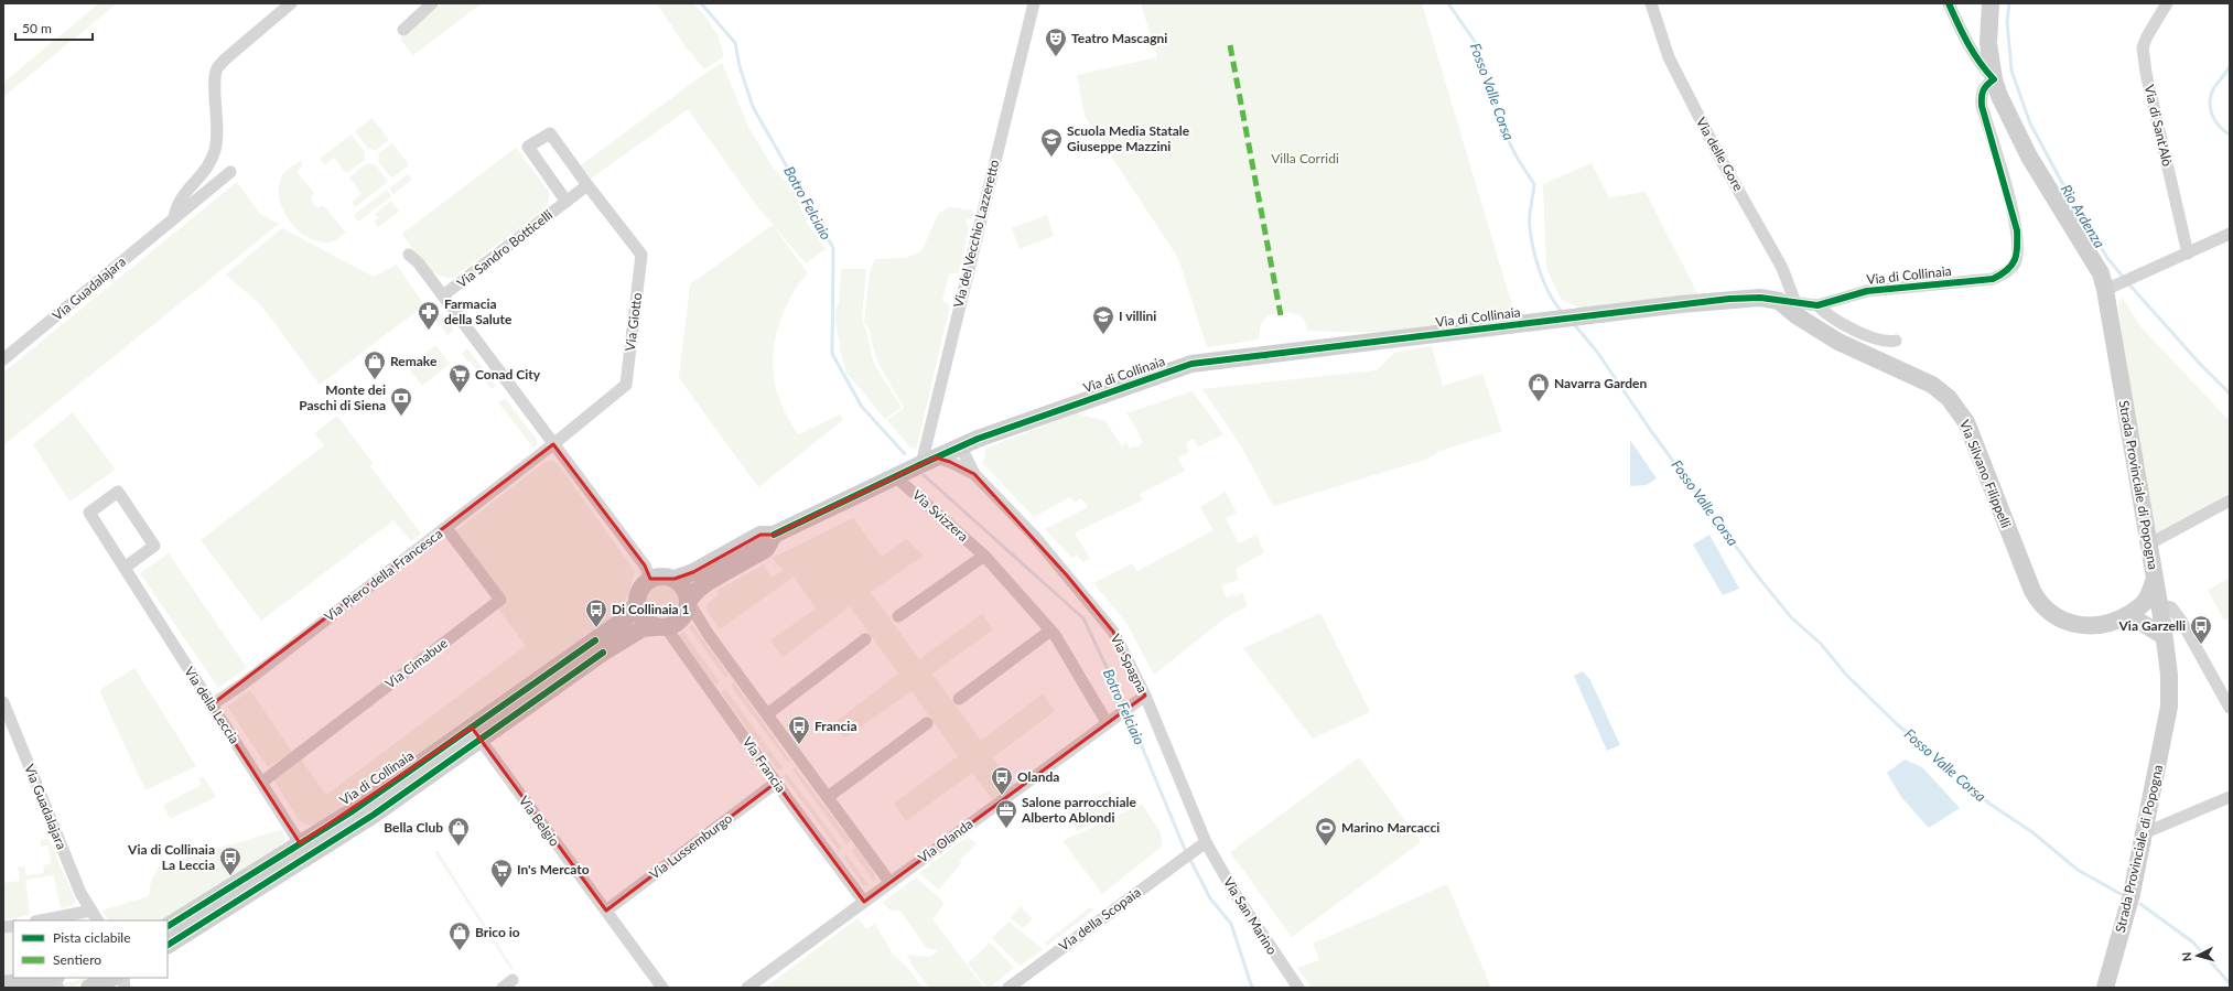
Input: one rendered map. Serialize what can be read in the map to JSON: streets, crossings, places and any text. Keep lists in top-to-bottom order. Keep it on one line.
{"streets":{"street":["Via di Sant'Alò","Via delle Gore","Via del Vecchio Lazzeretto","Via Sandro Botticelli","Via di Collinaia","Via Guadalajara","Via Giotto","Via Silvano Filippelli","Strada Provinciale di Popogna","Via Svizzera","Via Piero della Francesca","Via Cimabue","Via Spagna","Via della Leccia","Via Francia","Via Belgio","Via Olanda","Via Lussemburgo","Via San Marino","Via della Scopaia"]},"crossings":[["Via delle Gore","Via di Collinaia"],["Via delle Gore","Via Silvano Filippelli"],["Via del Vecchio Lazzeretto","Via di Collinaia"],["Via del Vecchio Lazzeretto","Via Spagna"],["Via Sandro Botticelli","Via Giotto"],["Via di Collinaia","Via Silvano Filippelli"],["Via di Collinaia","Strada Provinciale di Popogna"],["Via di Collinaia","Via Svizzera"],["Via di Collinaia","Via Spagna"],["Via di Collinaia","Via della Leccia"],["Via di Collinaia","Via Francia"],["Via di Collinaia","Via Belgio"],["Via Giotto","Via Piero della Francesca"],["Via Silvano Filippelli","Strada Provinciale di Popogna"],["Via Svizzera","Via Olanda"],["Via Piero della Francesca","Via Cimabue"],["Via Piero della Francesca","Via della Leccia"],["Via Cimabue","Via della Leccia"],["Via Spagna","Via Olanda"],["Via Spagna","Via San Marino"],["Via Spagna","Via della Scopaia"],["Via Francia","Via Olanda"],["Via Francia","Via Lussemburgo"],["Via Belgio","Via Lussemburgo"],["Via San Marino","Via della Scopaia"]],"water":["Fosso Valle Corsa","Botro Felciaio","Rio Ardenza"],"parks":["Villa Corridi"],"places":{"theatre":["Teatro Mascagni"],"school or university":["Scuola Media Statale Giuseppe Mazzini","I villini"],"pharmacy":["Farmacia della Salute"],"shop":["Remake","Navarra Garden","Bella Club","Brico io"],"supermarket":["Conad City","In's Mercato"],"bank":["Monte dei Paschi di Siena"],"bus stop":["Di Collinaia 1","Via Garzelli","Francia","Olanda","Via di Collinaia La Leccia"],"office":["Salone parrocchiale Alberto Ablondi"],"sports":["Marino Marcacci"]},"legend":["Pista ciclabile","Sentiero"],"scale_bar":"50 m","north":"left"}
